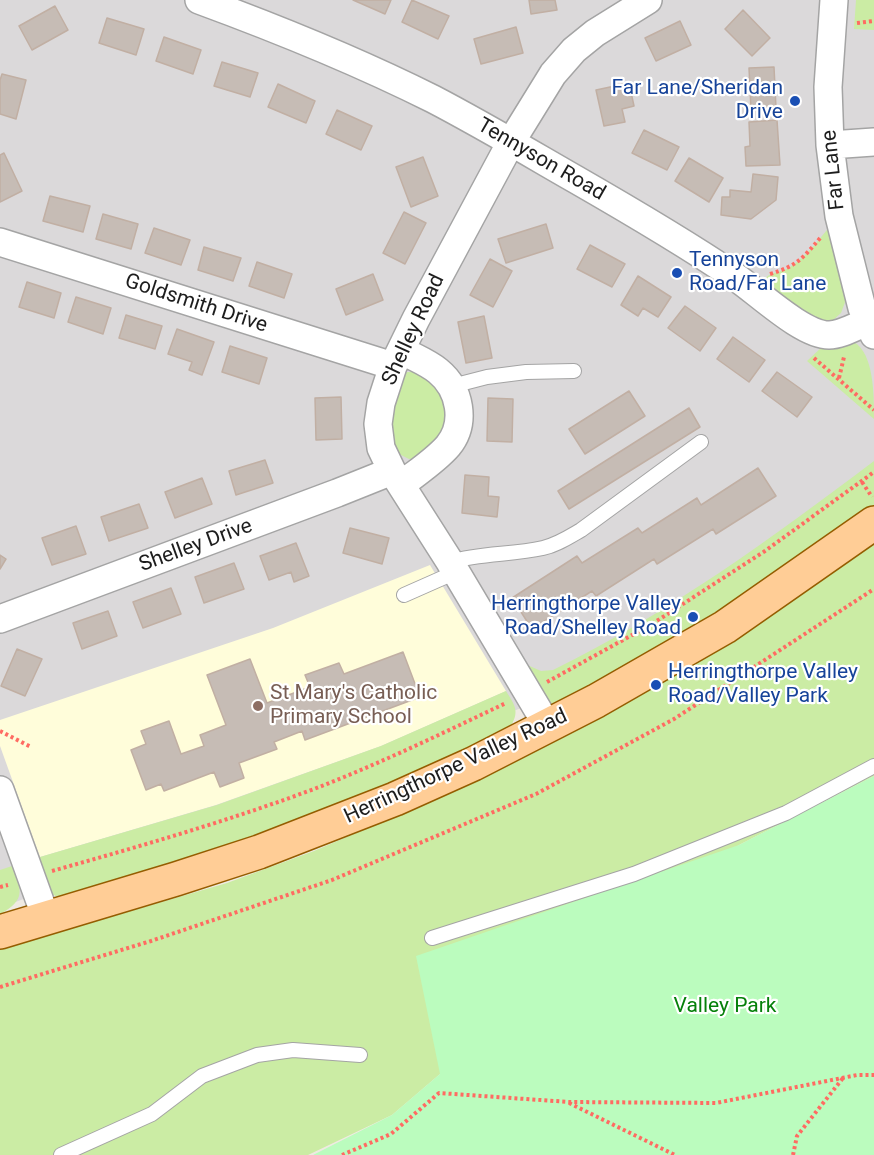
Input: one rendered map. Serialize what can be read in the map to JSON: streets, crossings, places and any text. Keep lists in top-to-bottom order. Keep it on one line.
{"streets":{"main road":["Herringthorpe Valley Road"],"street":["Tennyson Road","Far Lane","Goldsmith Drive","Shelley Road","Shelley Drive"]},"crossings":[["Tennyson Road","Far Lane"],["Tennyson Road","Shelley Road"],["Goldsmith Drive","Shelley Road"],["Goldsmith Drive","Shelley Drive"],["Shelley Road","Shelley Drive"],["Shelley Road","Herringthorpe Valley Road"]],"parks":["Valley Park"],"places":["Far Lane/Sheridan Drive","Tennyson Road/Far Lane","Herringthorpe Valley Road/Shelley Road","Herringthorpe Valley Road/Valley Park","St Mary's Catholic Primary School"]}
